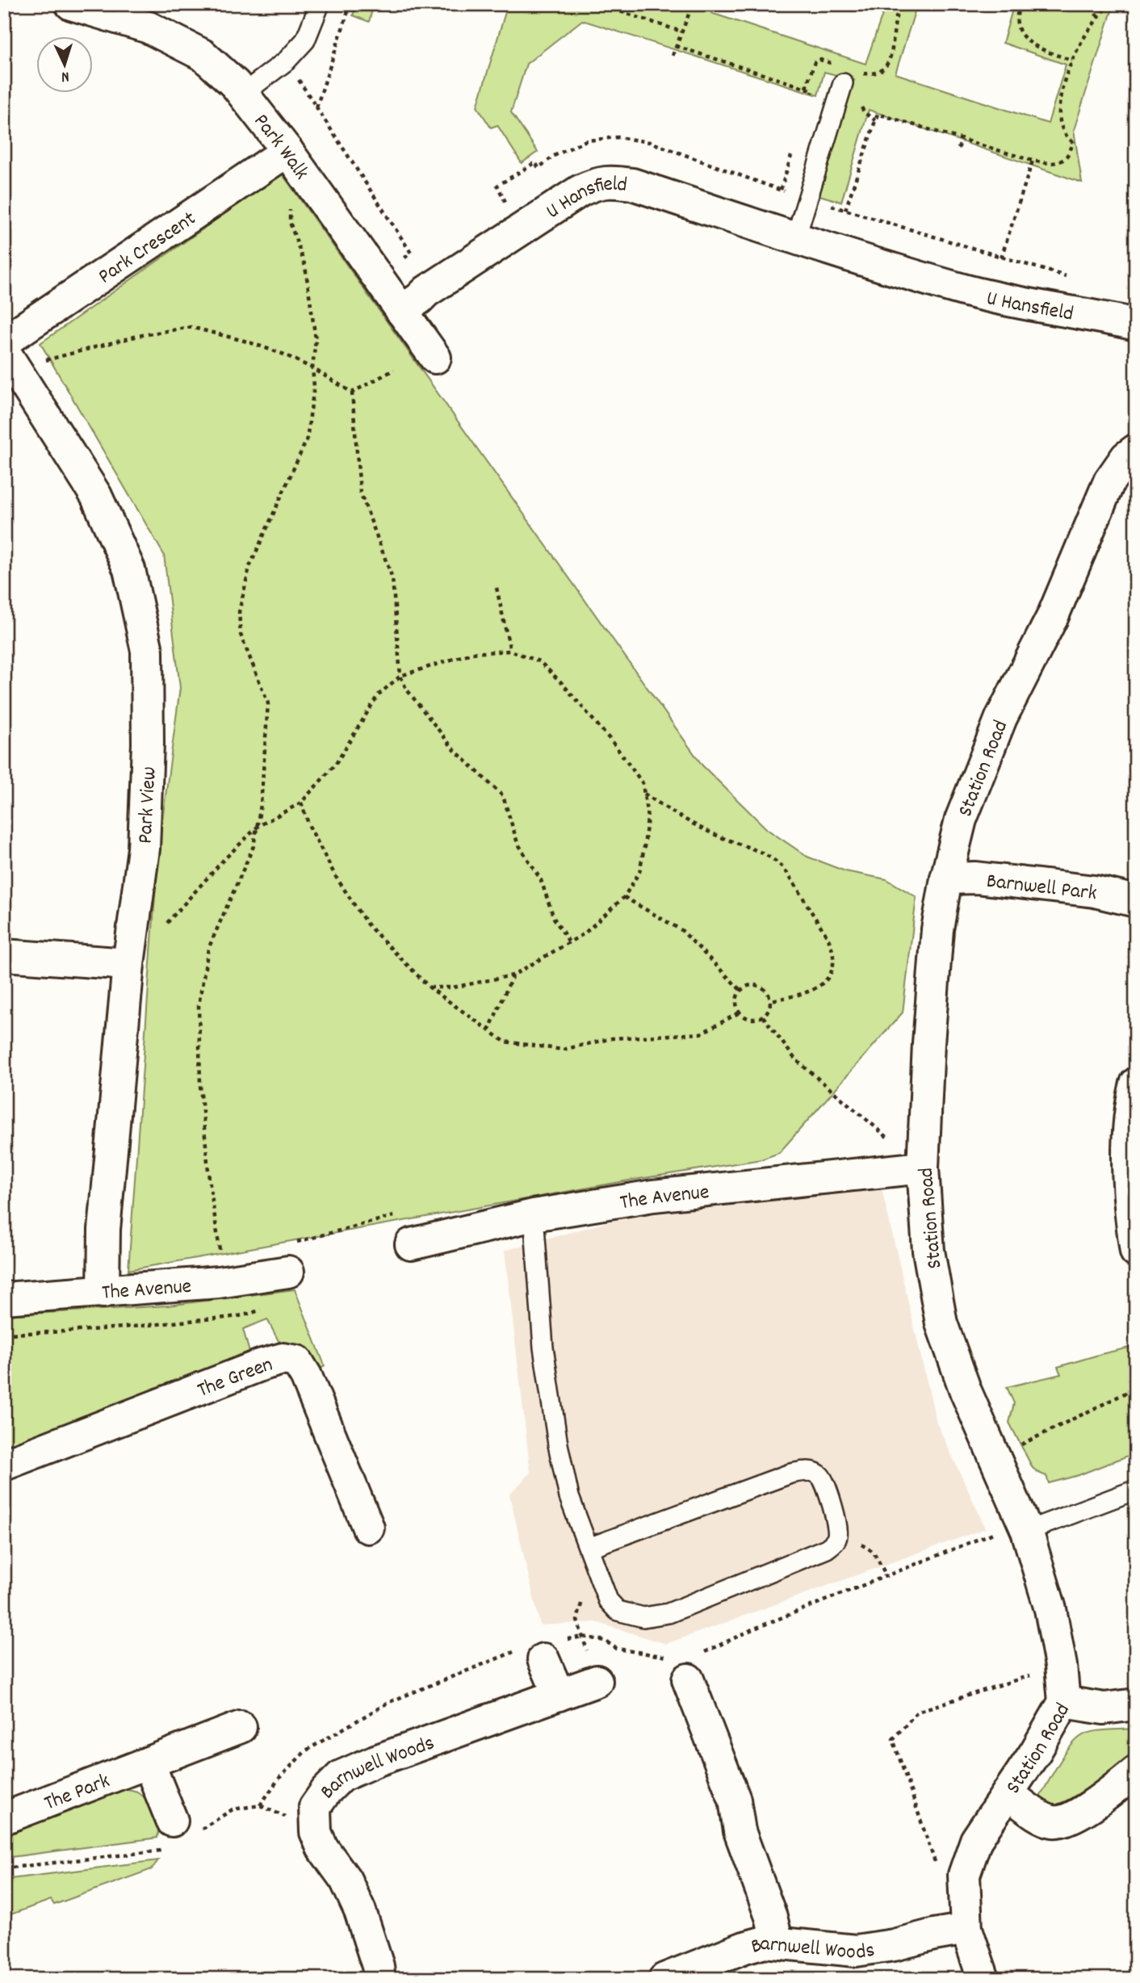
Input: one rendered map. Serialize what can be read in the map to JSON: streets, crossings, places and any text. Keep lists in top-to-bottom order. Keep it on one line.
{"streets":{"street":["Park Walk","U Hansfield","Park Crescent","Station Road","Park View","Barnwell Park","The Avenue","The Green","Barnwell Woods","The Park"]},"crossings":[["Park Walk","U Hansfield"],["Park Walk","Park Crescent"],["Station Road","Barnwell Park"],["Station Road","The Avenue"],["Station Road","Barnwell Woods"],["Park View","The Avenue"]],"north":"bottom"}
